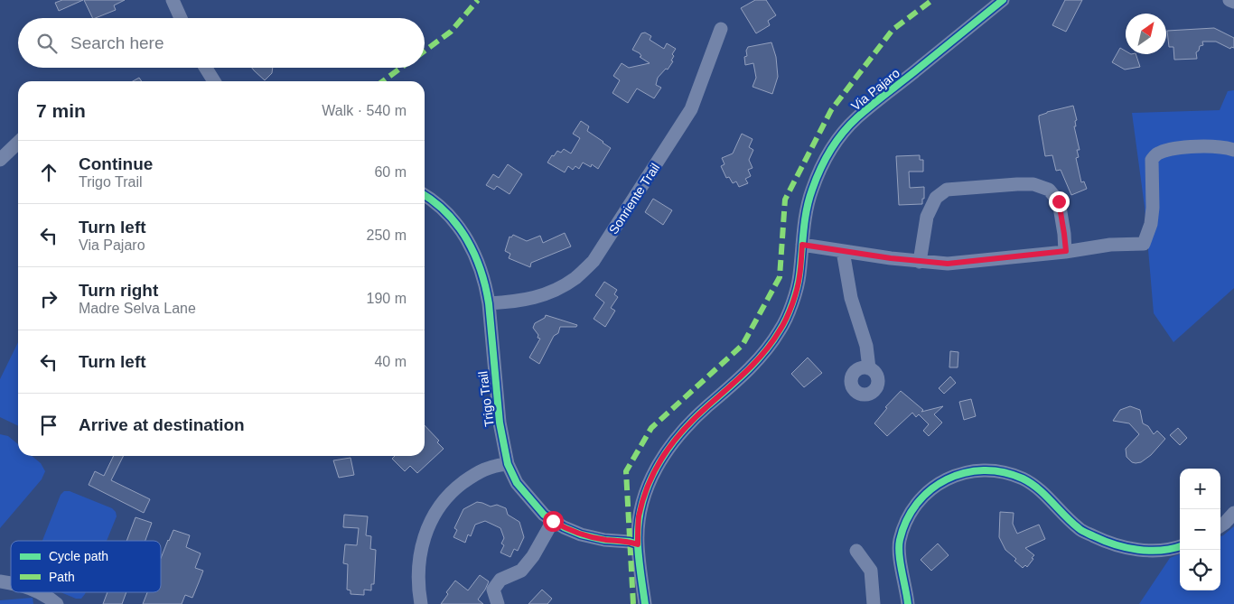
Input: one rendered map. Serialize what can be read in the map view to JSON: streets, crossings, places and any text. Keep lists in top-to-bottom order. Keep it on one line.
{"streets":{"street":["Via Pajaro","Sonriente Trail","Trigo Trail"]},"crossings":[["Via Pajaro","Trigo Trail"],["Sonriente Trail","Trigo Trail"]],"legend":["Cycle path","Path"],"north":"top right","page":{"search":"Search here","heading":["7 min","Walk · 540 m"],"list":[["Continue","Trigo Trail","60 m"],["Turn left","Via Pajaro","250 m"],["Turn right","Madre Selva Lane","190 m"],["Turn left","40 m"],"Arrive at destination"],"map_buttons":["+","−"]}}
